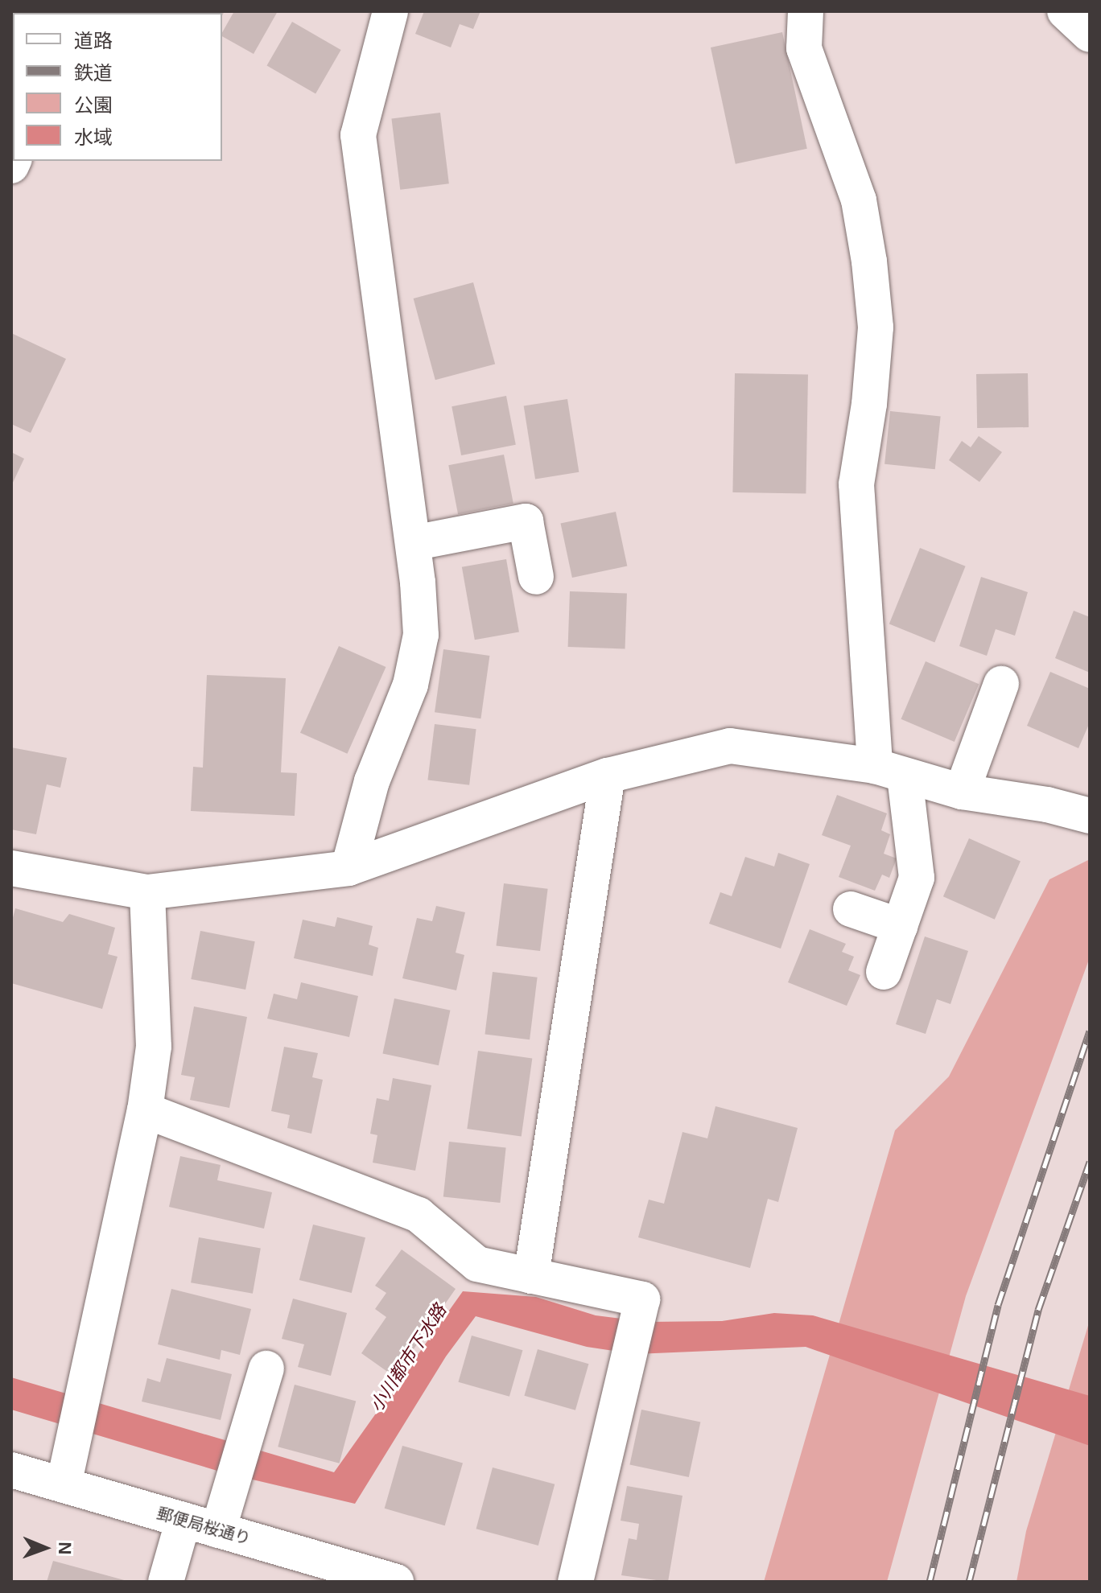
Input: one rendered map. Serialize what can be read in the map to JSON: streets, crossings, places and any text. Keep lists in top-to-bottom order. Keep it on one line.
{"streets":{"street":["郵便局桜通り"]},"water":["小川都市下水路"],"legend":["道路","鉄道","公園","水域"],"north":"right"}
